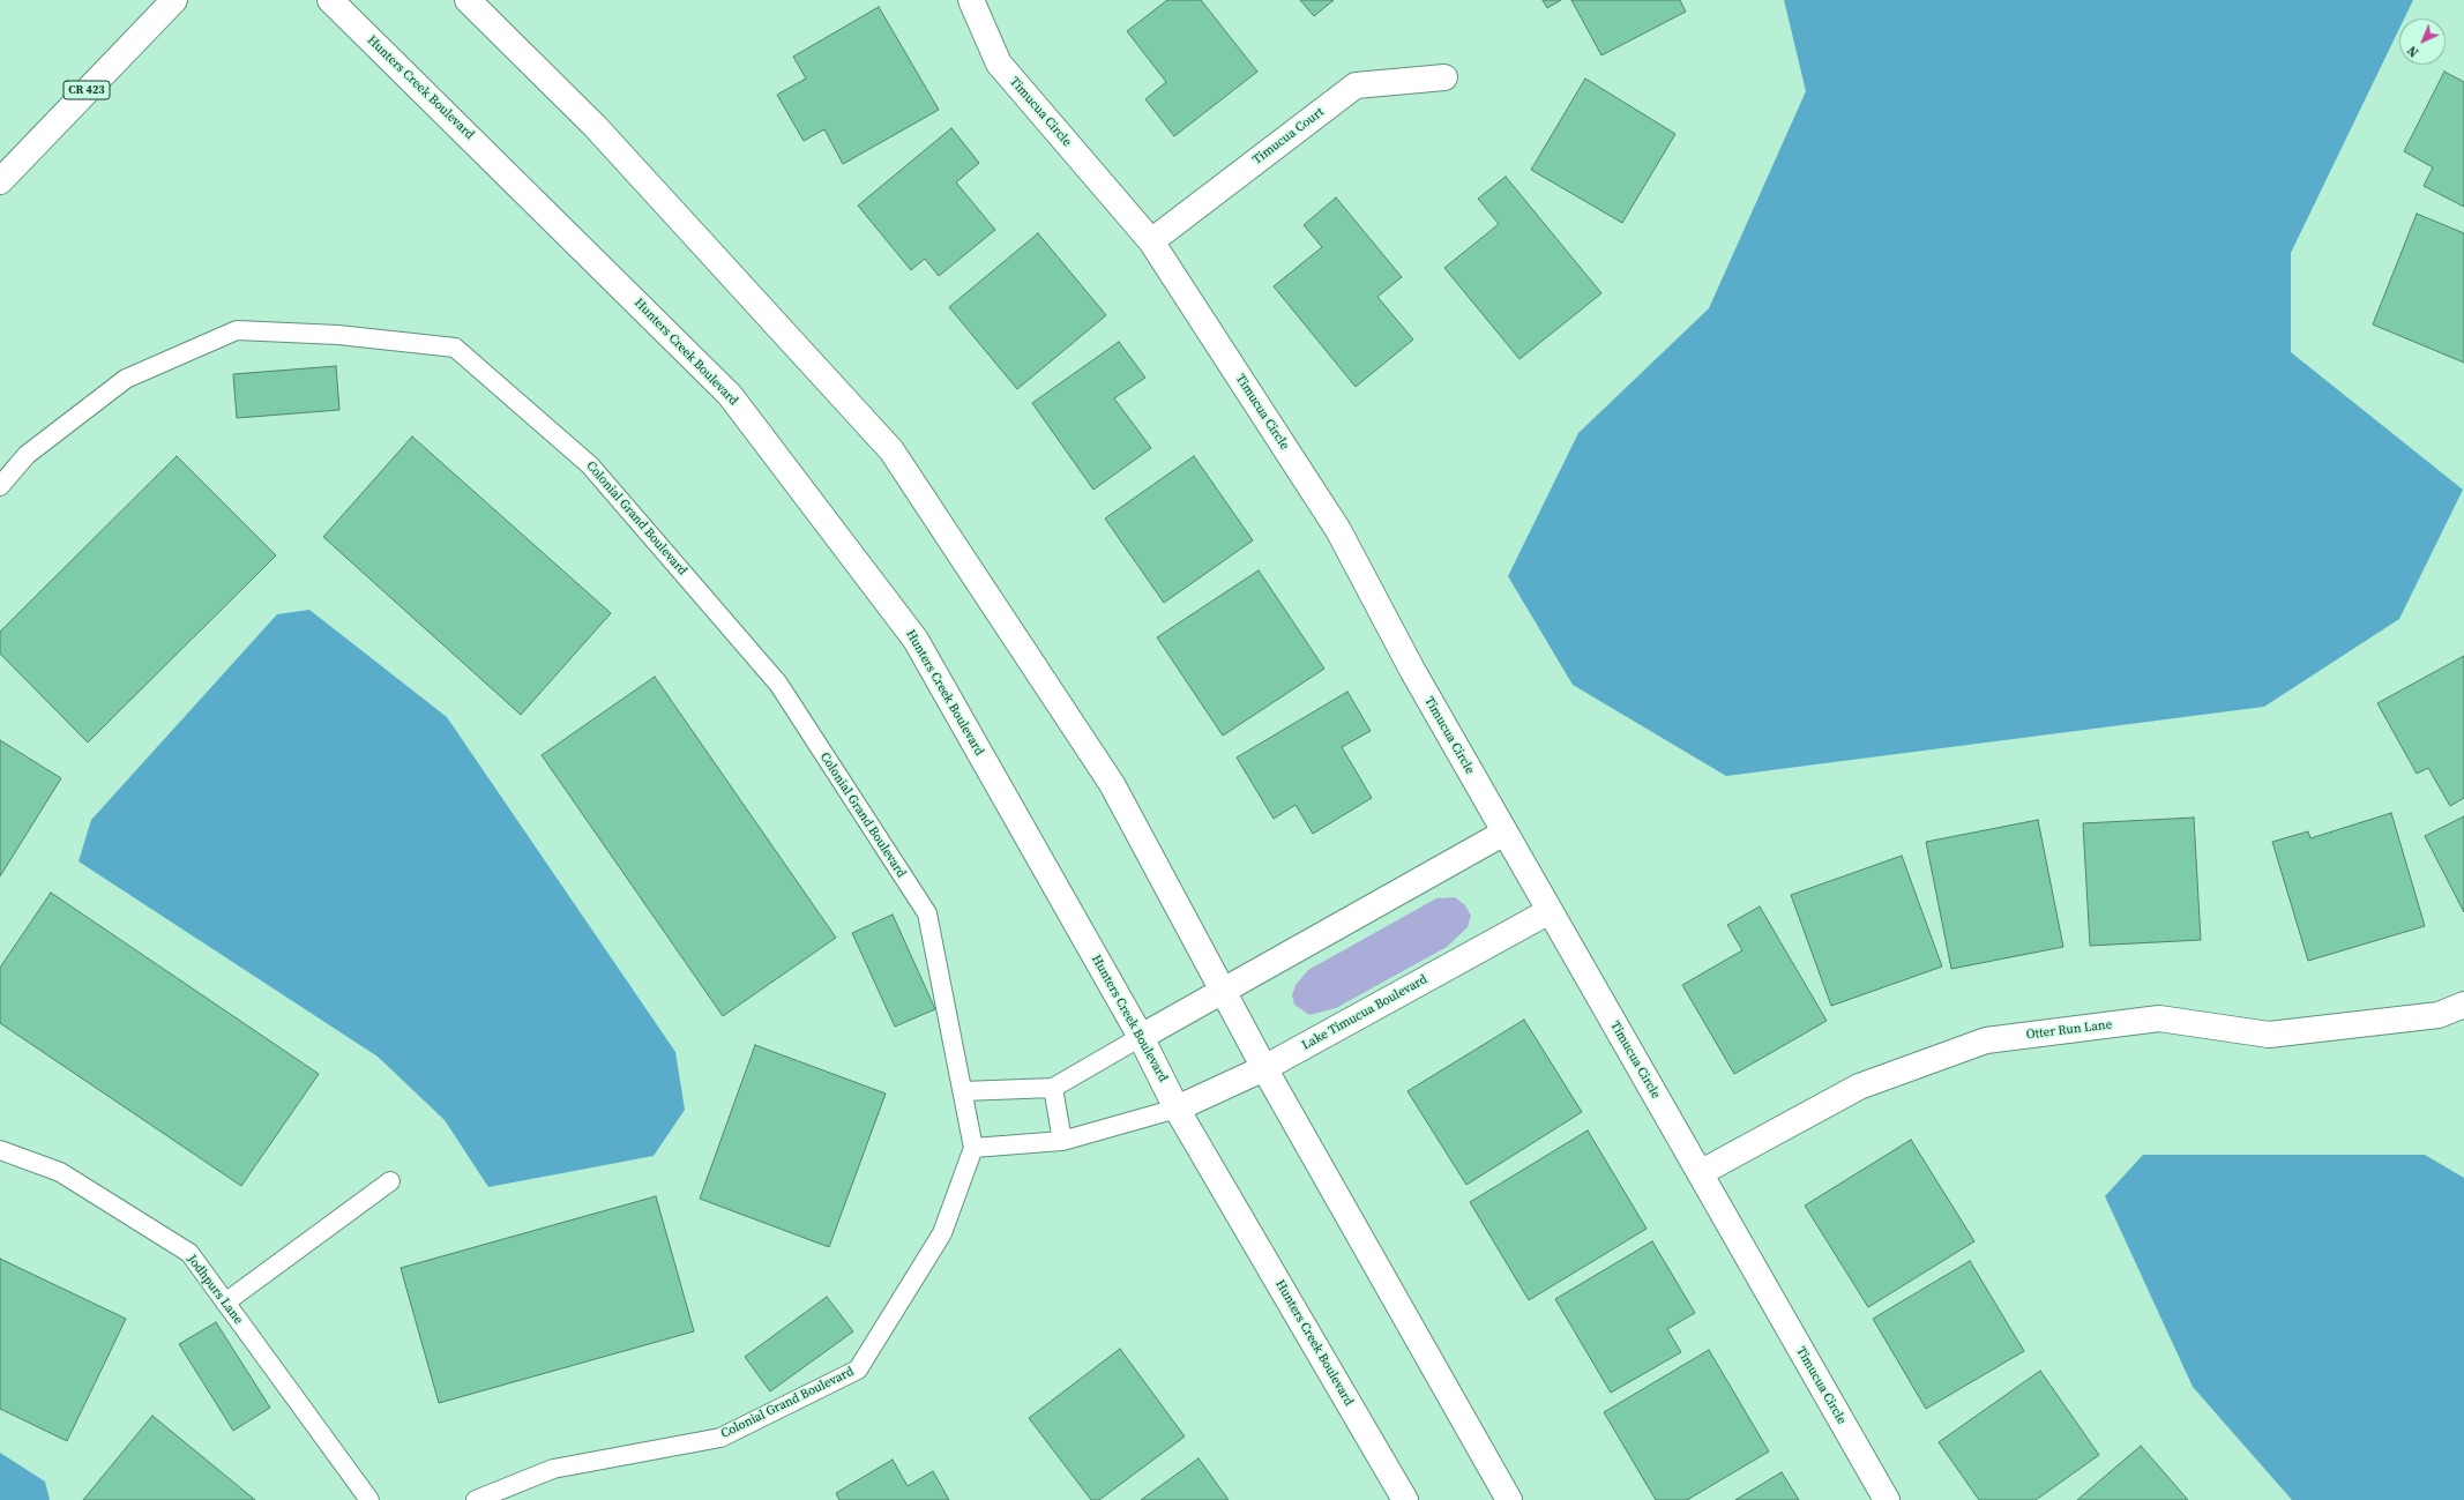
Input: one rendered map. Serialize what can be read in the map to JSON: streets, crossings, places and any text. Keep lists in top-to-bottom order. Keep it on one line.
{"streets":{"main road":["Hunters Creek Boulevard","CR 423","Timucua Circle","Timucua Court","Lake Timucua Boulevard","Otter Run Lane"],"lane":["Colonial Grand Boulevard","Jodhpurs Lane"]},"crossings":[["Hunters Creek Boulevard","Lake Timucua Boulevard"],["Timucua Circle","Timucua Court"],["Timucua Circle","Lake Timucua Boulevard"],["Timucua Circle","Otter Run Lane"]],"north":"bottom left"}
